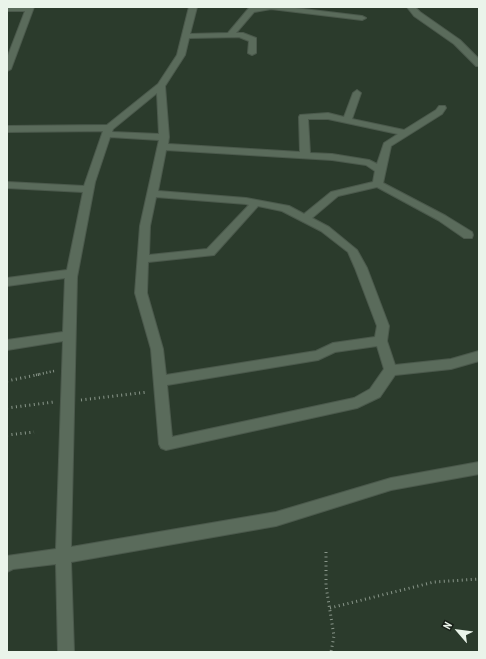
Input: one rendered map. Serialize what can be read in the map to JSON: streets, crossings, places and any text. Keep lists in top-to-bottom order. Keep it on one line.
{"north":"top left"}
